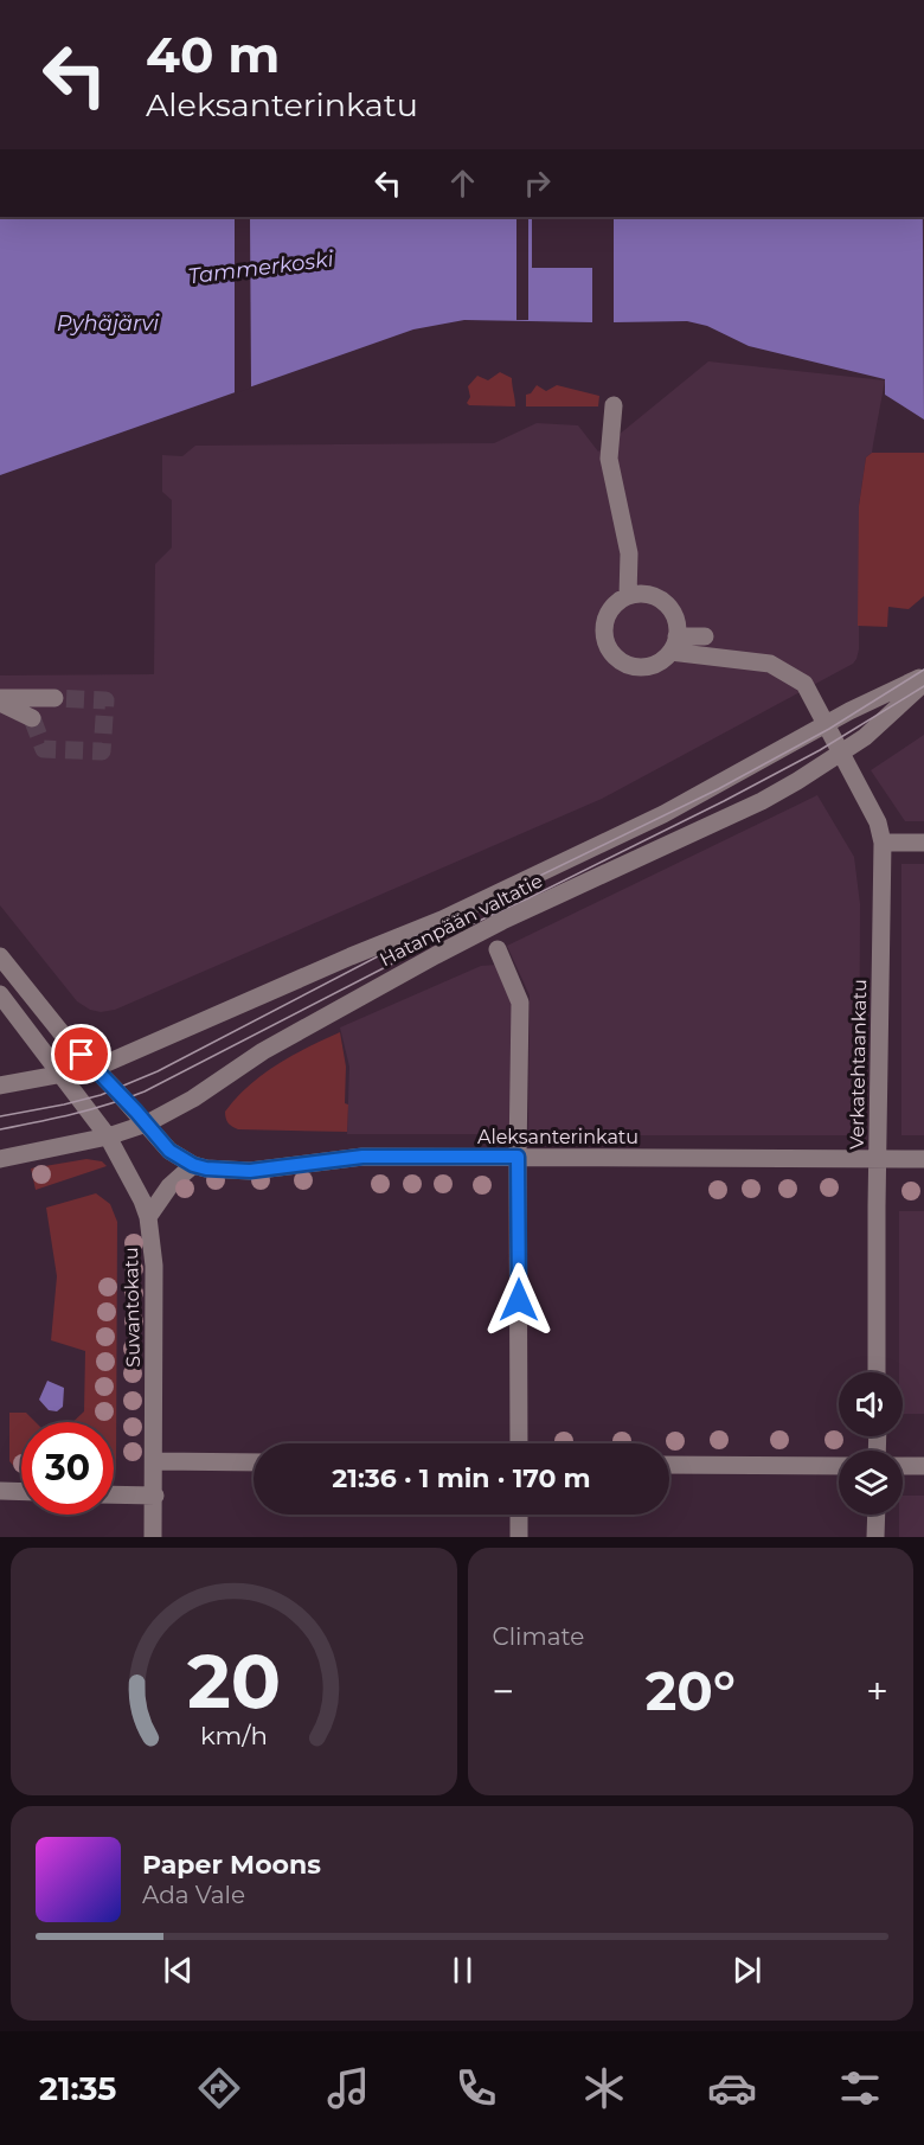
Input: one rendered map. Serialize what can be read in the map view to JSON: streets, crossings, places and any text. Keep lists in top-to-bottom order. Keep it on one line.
{"streets":{"street":["Hatanpään valtatie","Verkatehtaankatu","Aleksanterinkatu","Suvantokatu"]},"crossings":[["Hatanpään valtatie","Verkatehtaankatu"],["Hatanpään valtatie","Aleksanterinkatu"],["Hatanpään valtatie","Suvantokatu"],["Verkatehtaankatu","Aleksanterinkatu"]],"water":["Tammerkoski","Pyhäjärvi"],"page":{"turn":["40 m","Aleksanterinkatu"],"limit":"30","trip":"21:36 · 1 min · 170 m","tile":"Climate","heat":["−","20°","+"],"song":["Paper Moons","Ada Vale"],"tabs":"21:35","gauge":["20","km/h"]}}
